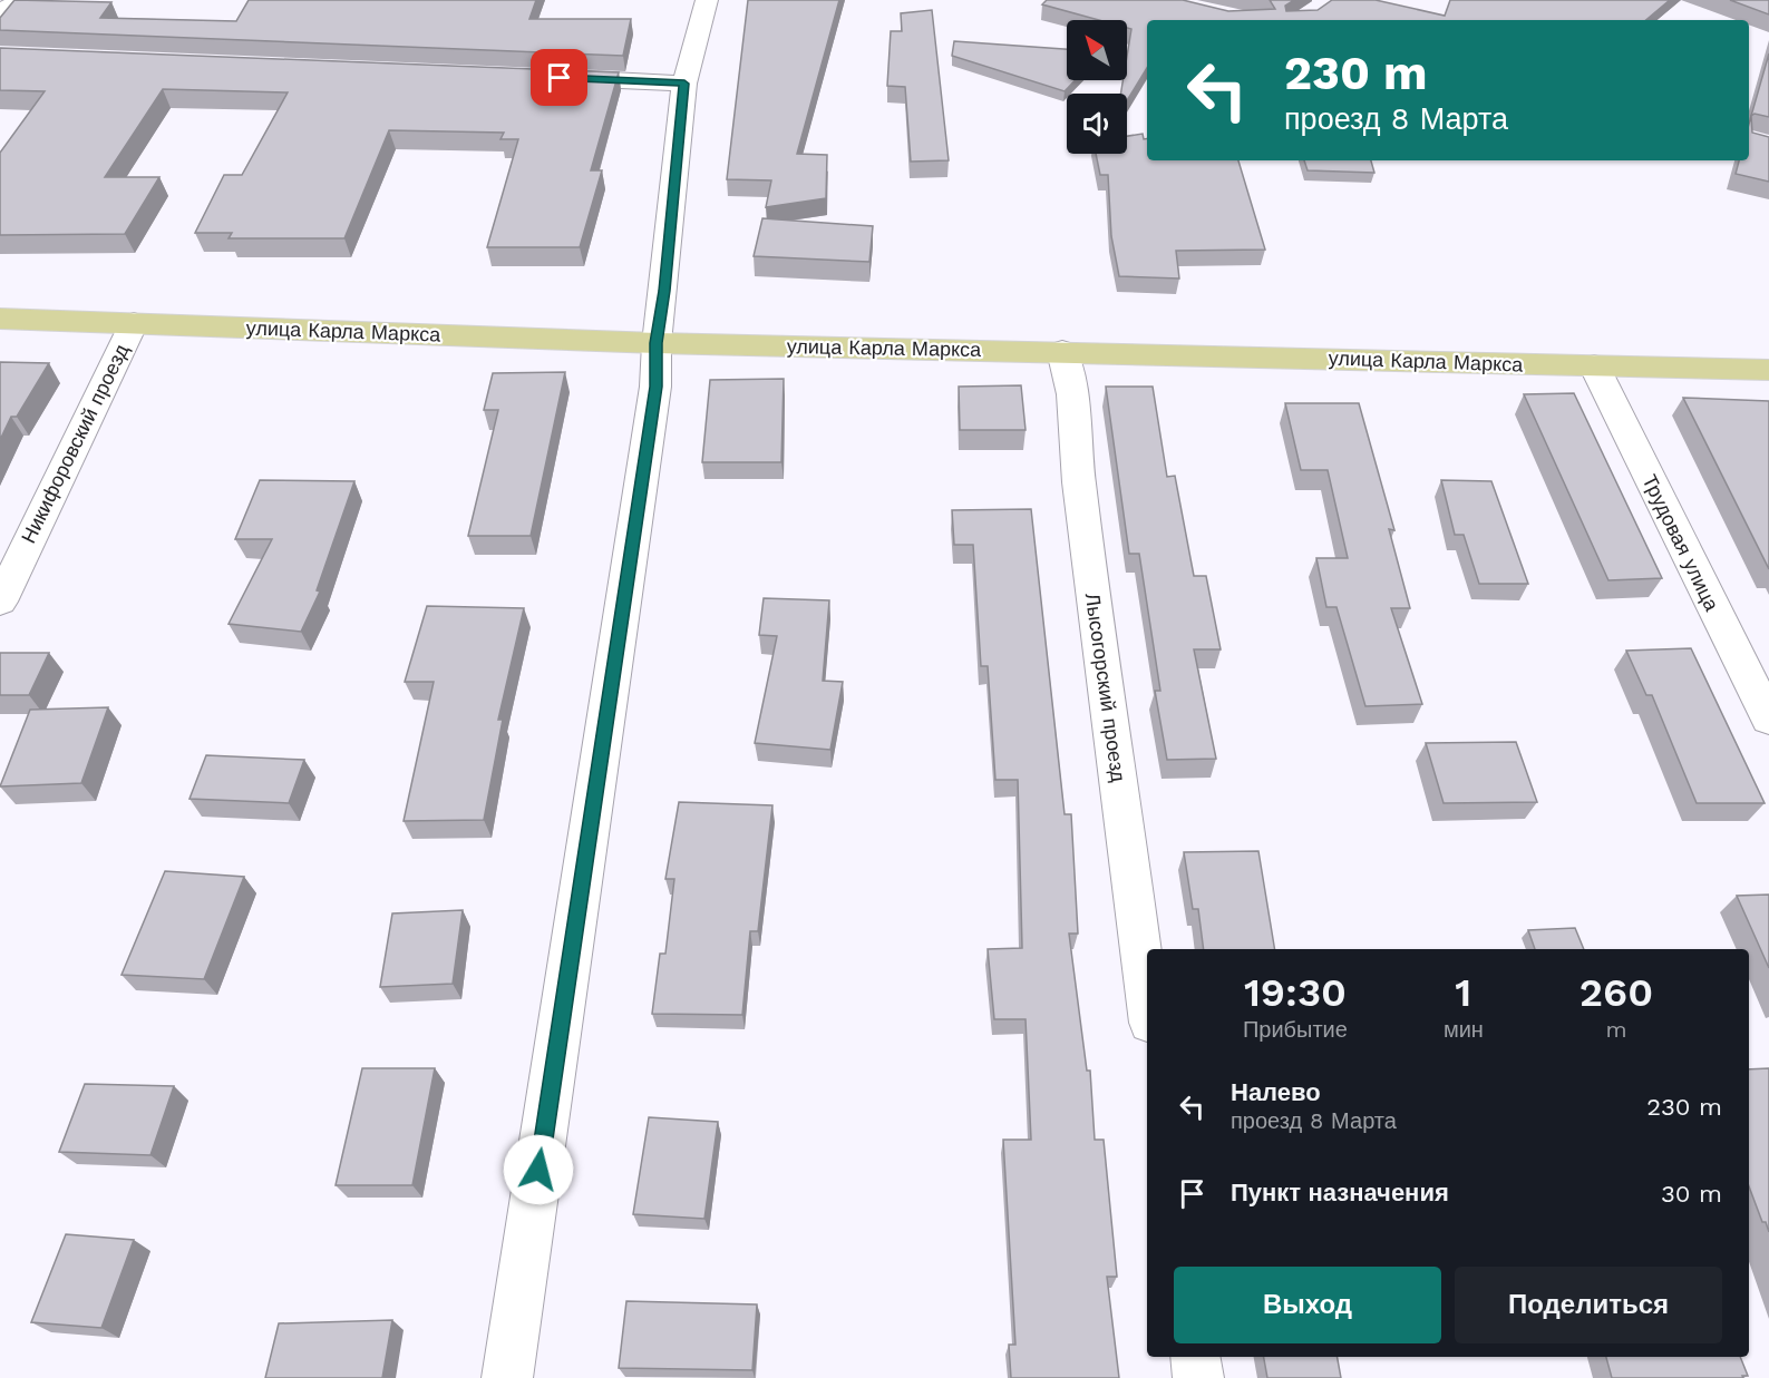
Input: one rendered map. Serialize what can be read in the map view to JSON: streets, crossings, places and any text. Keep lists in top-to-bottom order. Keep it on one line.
{"streets":{"main road":["улица Карла Маркса"],"street":["Никифоровский проезд","Трудовая улица","Лысогорский проезд"]},"crossings":[["улица Карла Маркса","Никифоровский проезд"],["улица Карла Маркса","Трудовая улица"],["улица Карла Маркса","Лысогорский проезд"]],"north":"top left","page":{"turn":["230 m","проезд 8 Марта"],"eta":["19:30","Прибытие","1","мин","260","m"],"list":[{"name":"Налево","note":"проезд 8 Марта","value":"230 m"},{"name":"Пункт назначения","value":"30 m"}],"buttons":["Выход","Поделиться"]}}
